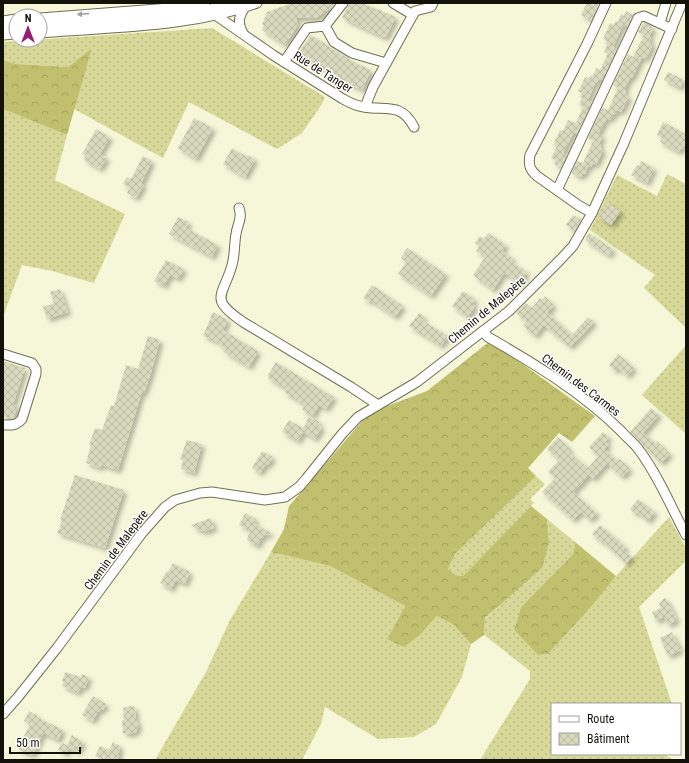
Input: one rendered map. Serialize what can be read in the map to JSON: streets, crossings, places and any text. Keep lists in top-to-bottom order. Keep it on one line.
{"streets":{"street":["Rue de Tanger","Chemin de Malepère","Chemin des Carmes"]},"crossings":[["Chemin de Malepère","Chemin des Carmes"]],"legend":["Route","Bâtiment"],"scale_bar":"50 m","north":"top"}
